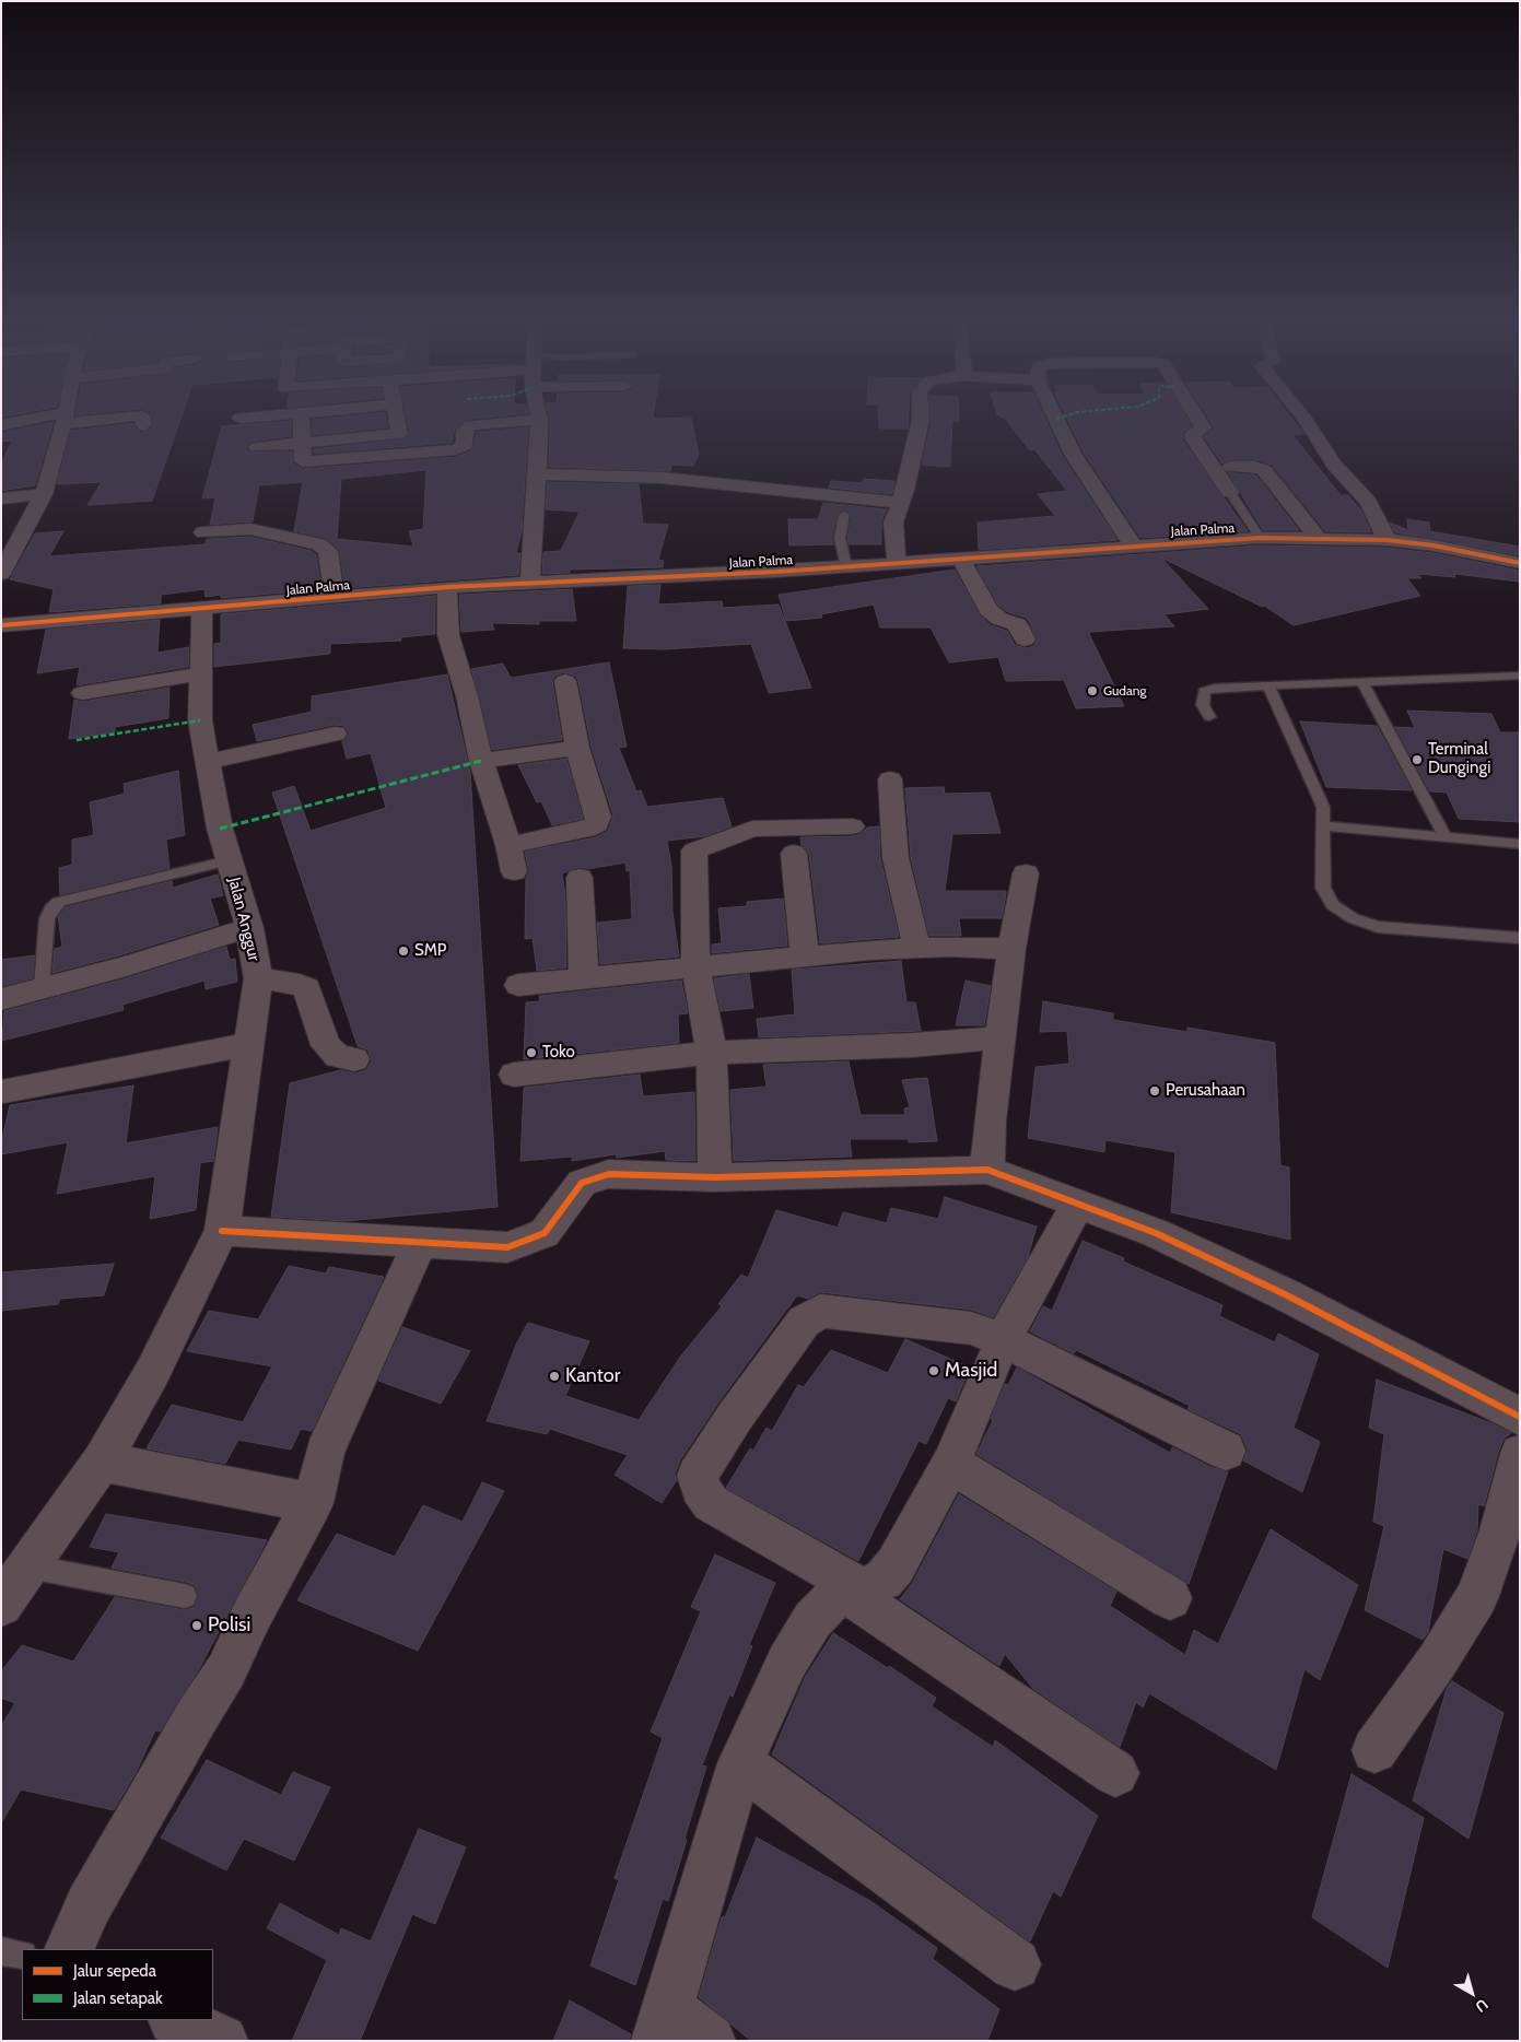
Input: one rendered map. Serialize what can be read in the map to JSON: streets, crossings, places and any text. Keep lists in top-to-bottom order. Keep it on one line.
{"streets":{"street":["Jalan Palma","Jalan Anggur"]},"crossings":[["Jalan Palma","Jalan Anggur"]],"places":["Gudang","Terminal Dungingi","SMP","Toko","Perusahaan","Masjid","Kantor","Polisi"],"legend":["Jalur sepeda","Jalan setapak"],"north":"bottom right"}
